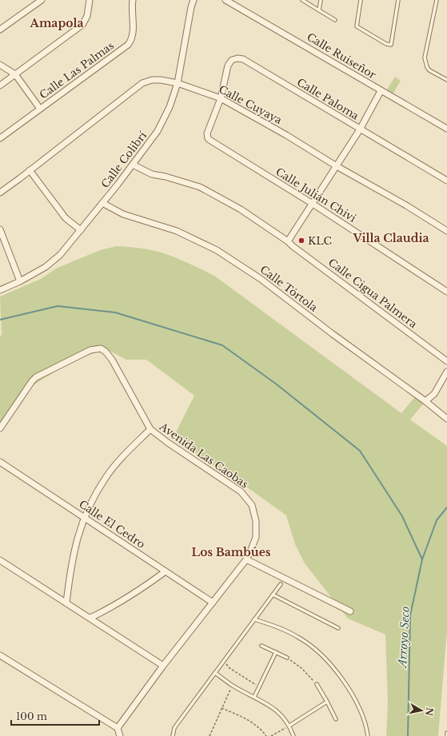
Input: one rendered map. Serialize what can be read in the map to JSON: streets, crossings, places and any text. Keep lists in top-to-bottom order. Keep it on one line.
{"streets":{"street":["Calle Ruiseñor","Calle Las Palmas","Calle Paloma","Calle Cuyaya","Calle Colibrí","Calle Julián Chivi","Calle Tórtola","Calle Cigua Palmera","Avenida Las Caobas","Calle El Cedro"]},"crossings":[["Calle Paloma","Calle Cuyaya"],["Calle Paloma","Calle Julián Chivi"],["Calle Cuyaya","Calle Colibrí"],["Calle Cuyaya","Calle Julián Chivi"],["Calle Colibrí","Calle Tórtola"],["Calle Colibrí","Calle Cigua Palmera"],["Avenida Las Caobas","Calle El Cedro"]],"districts":["Amapola","Villa Claudia","Los Bambúes"],"water":["Arroyo Seco"],"places":["KLC"],"scale_bar":"100 m","north":"right"}
